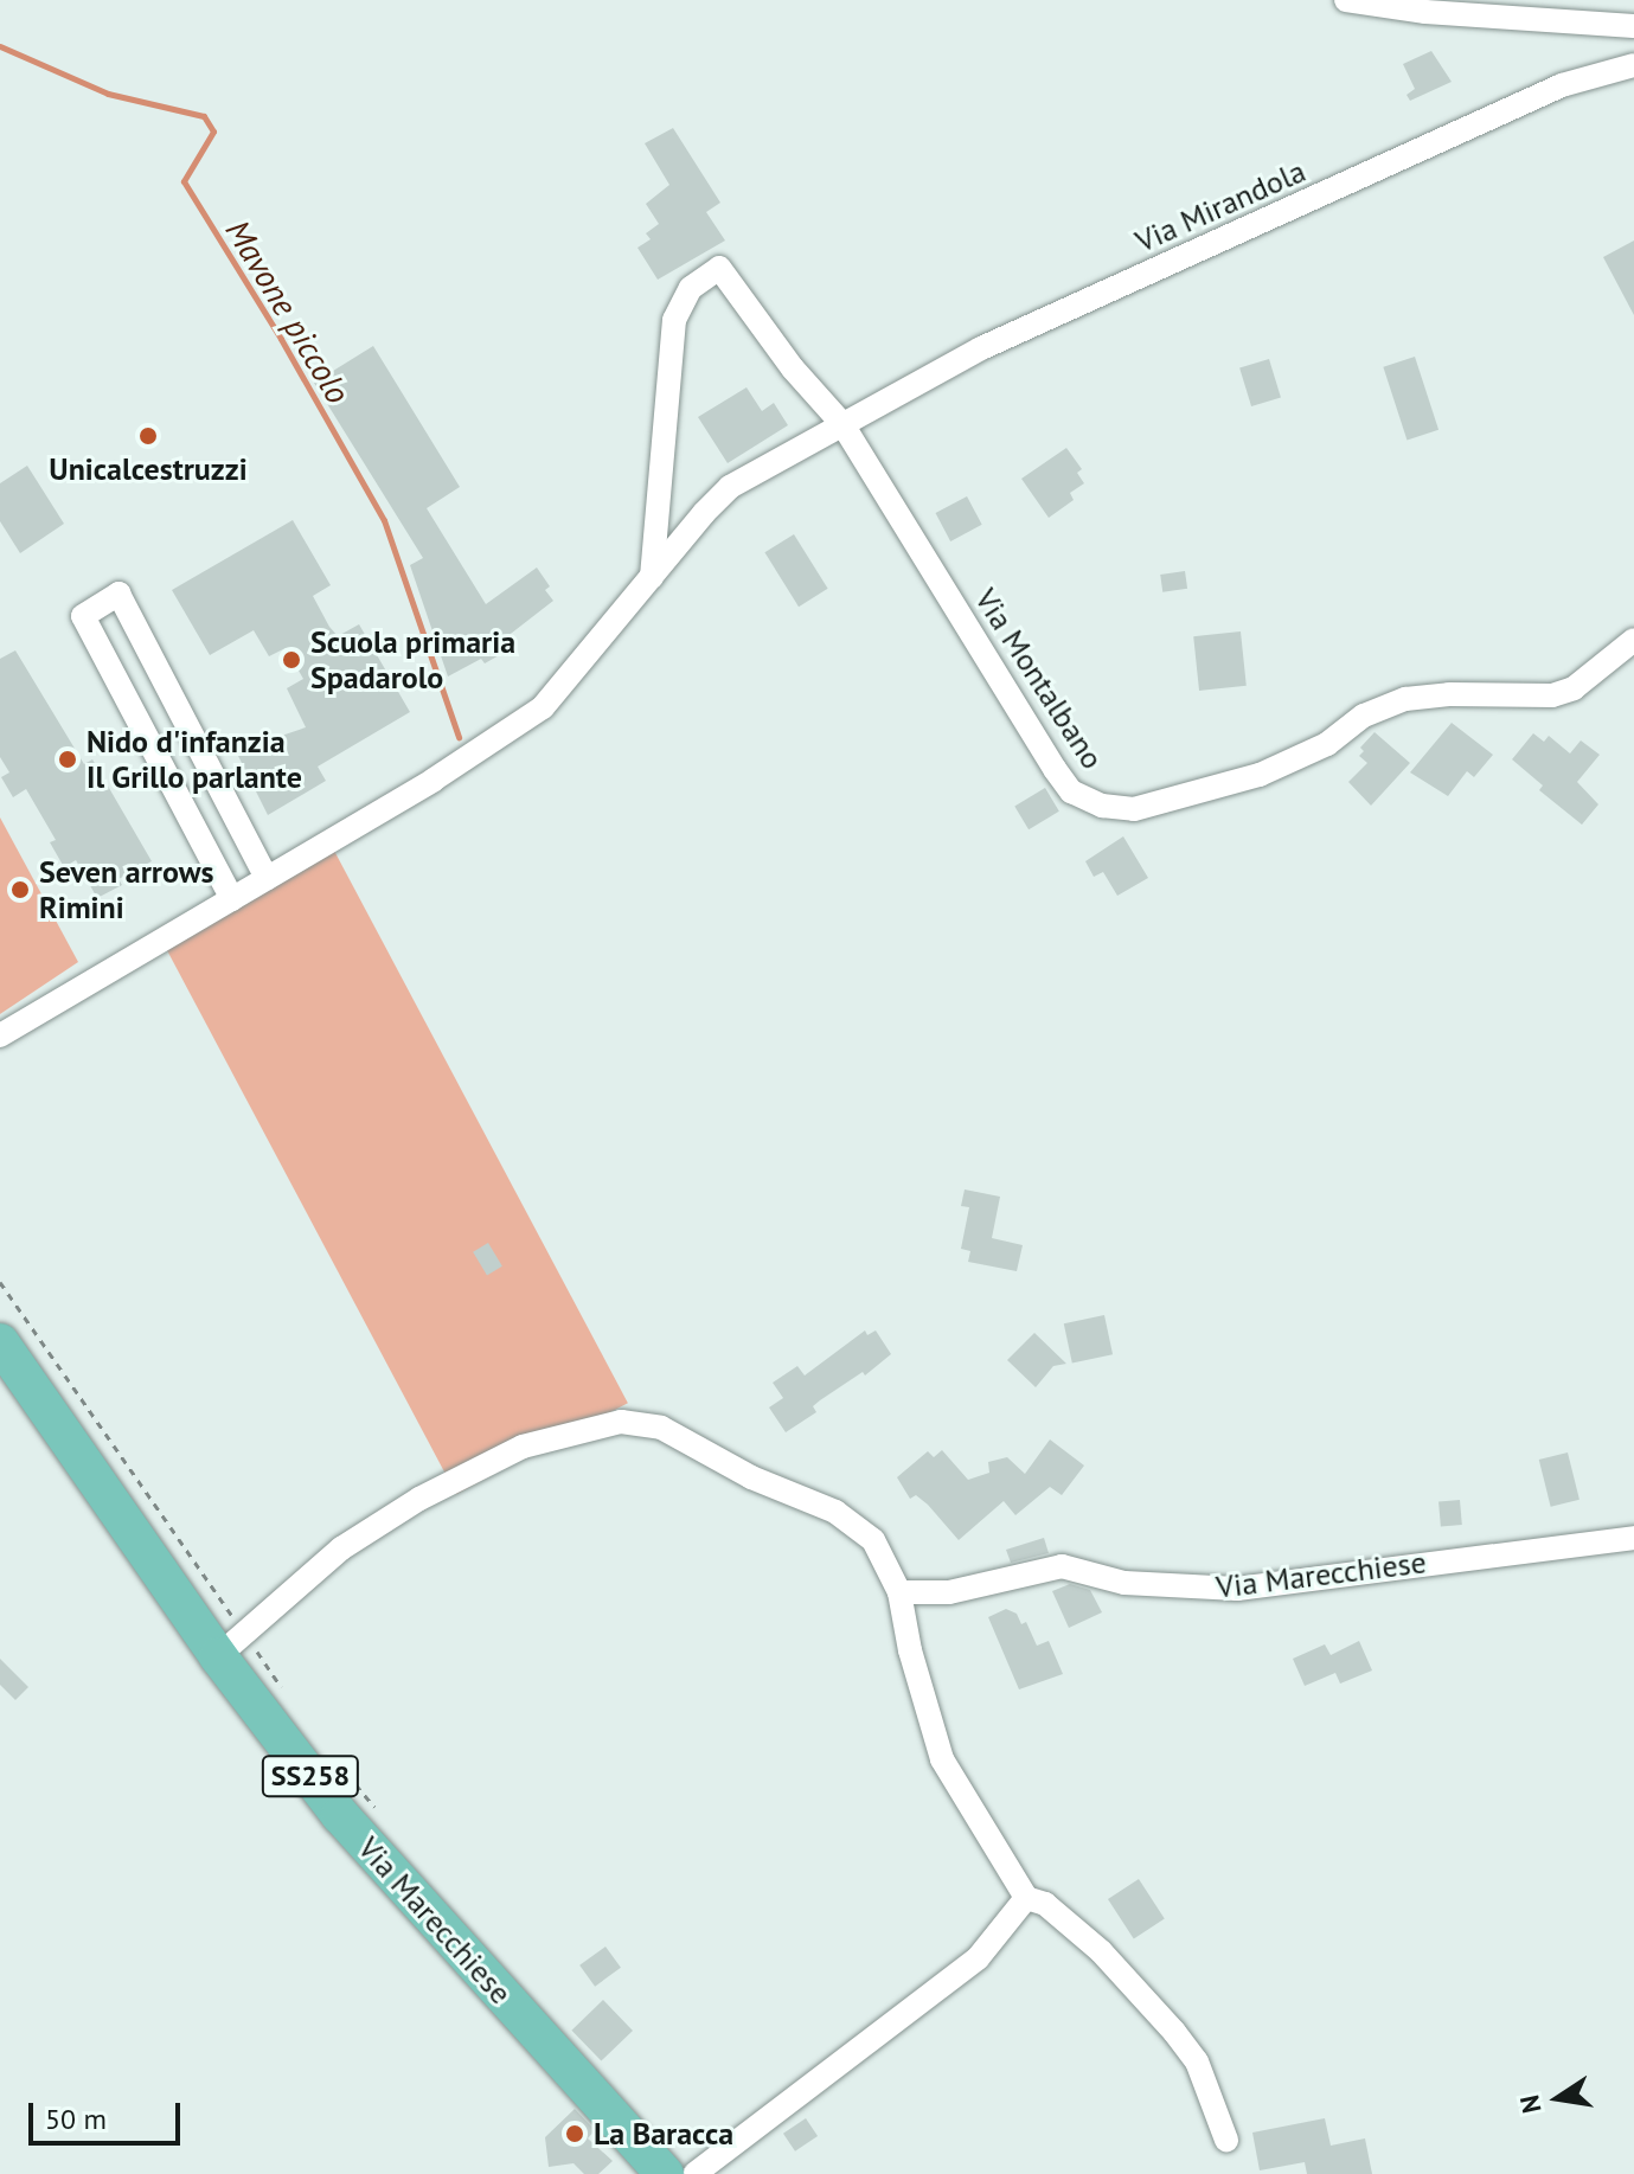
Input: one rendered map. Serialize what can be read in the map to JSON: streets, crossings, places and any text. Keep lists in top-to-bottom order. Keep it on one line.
{"streets":{"main road":["Via Marecchiese","SS258"],"street":["Via Mirandola","Via Montalbano"]},"crossings":[["Via Mirandola","Via Montalbano"]],"water":["Mavone piccolo"],"places":["Unicalcestruzzi","Scuola primaria Spadarolo","Nido d'infanzia Il Grillo parlante","Seven arrows Rimini","La Baracca"],"scale_bar":"50 m","north":"left"}
